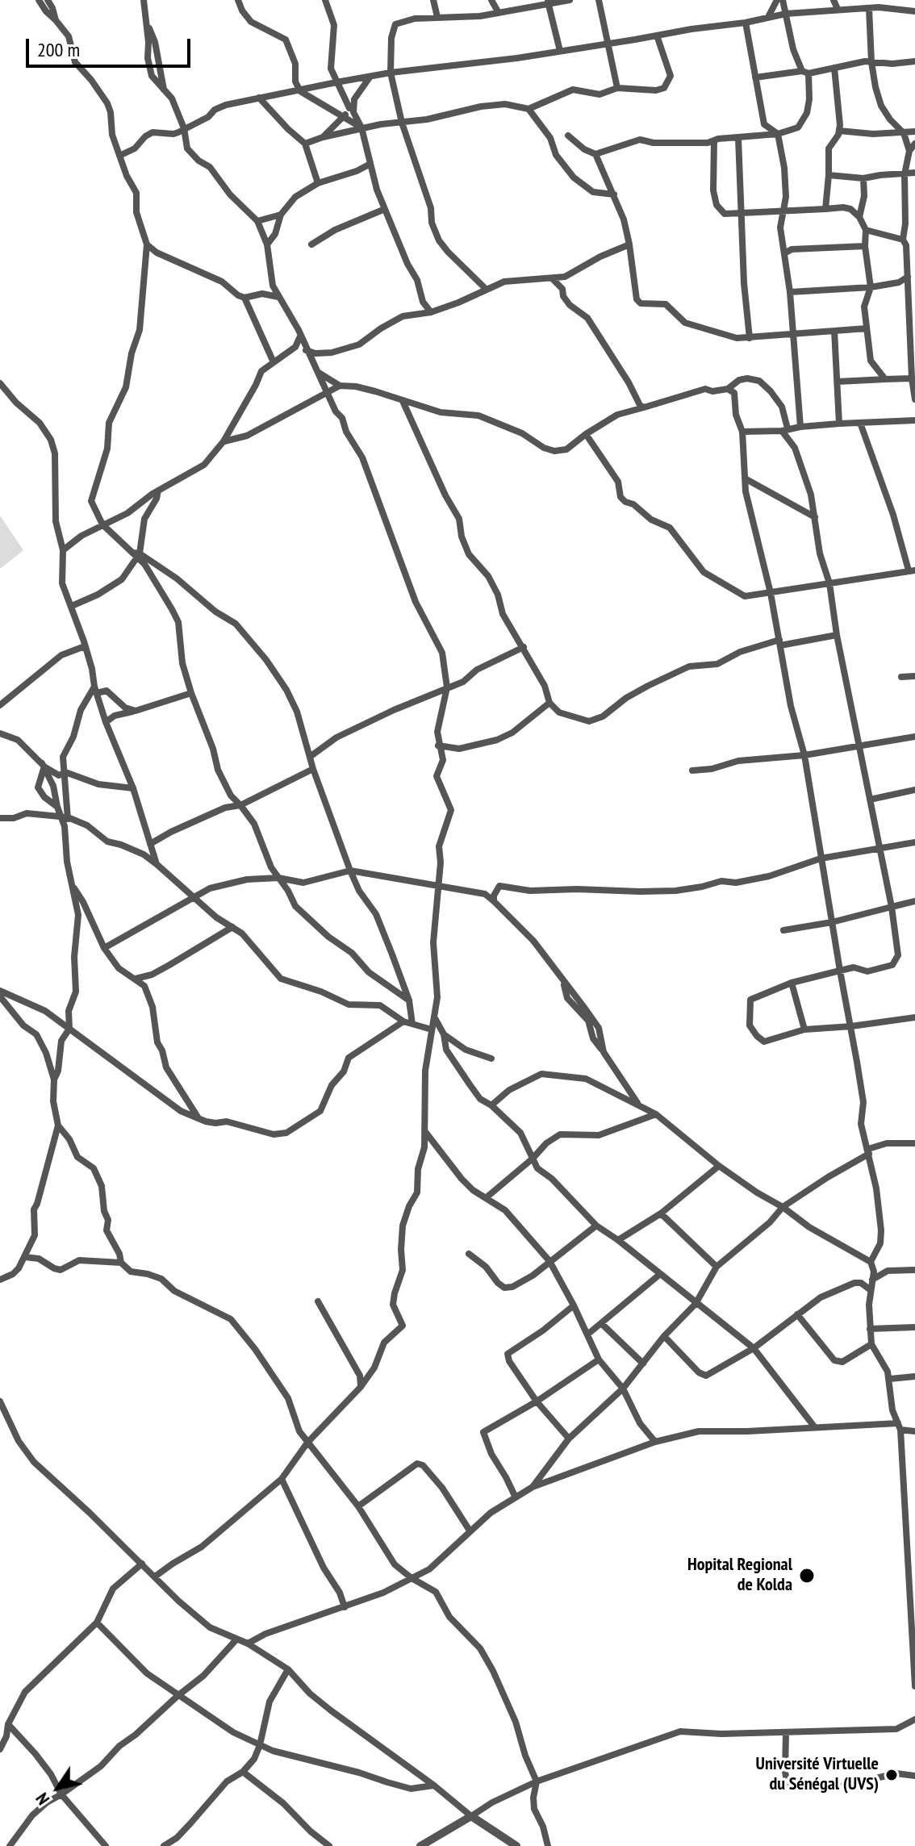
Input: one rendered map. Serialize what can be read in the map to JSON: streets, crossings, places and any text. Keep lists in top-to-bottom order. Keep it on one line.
{"places":["Hopital Regional de Kolda","Université Virtuelle du Sénégal (UVS)"],"scale_bar":"200 m","north":"bottom left"}
